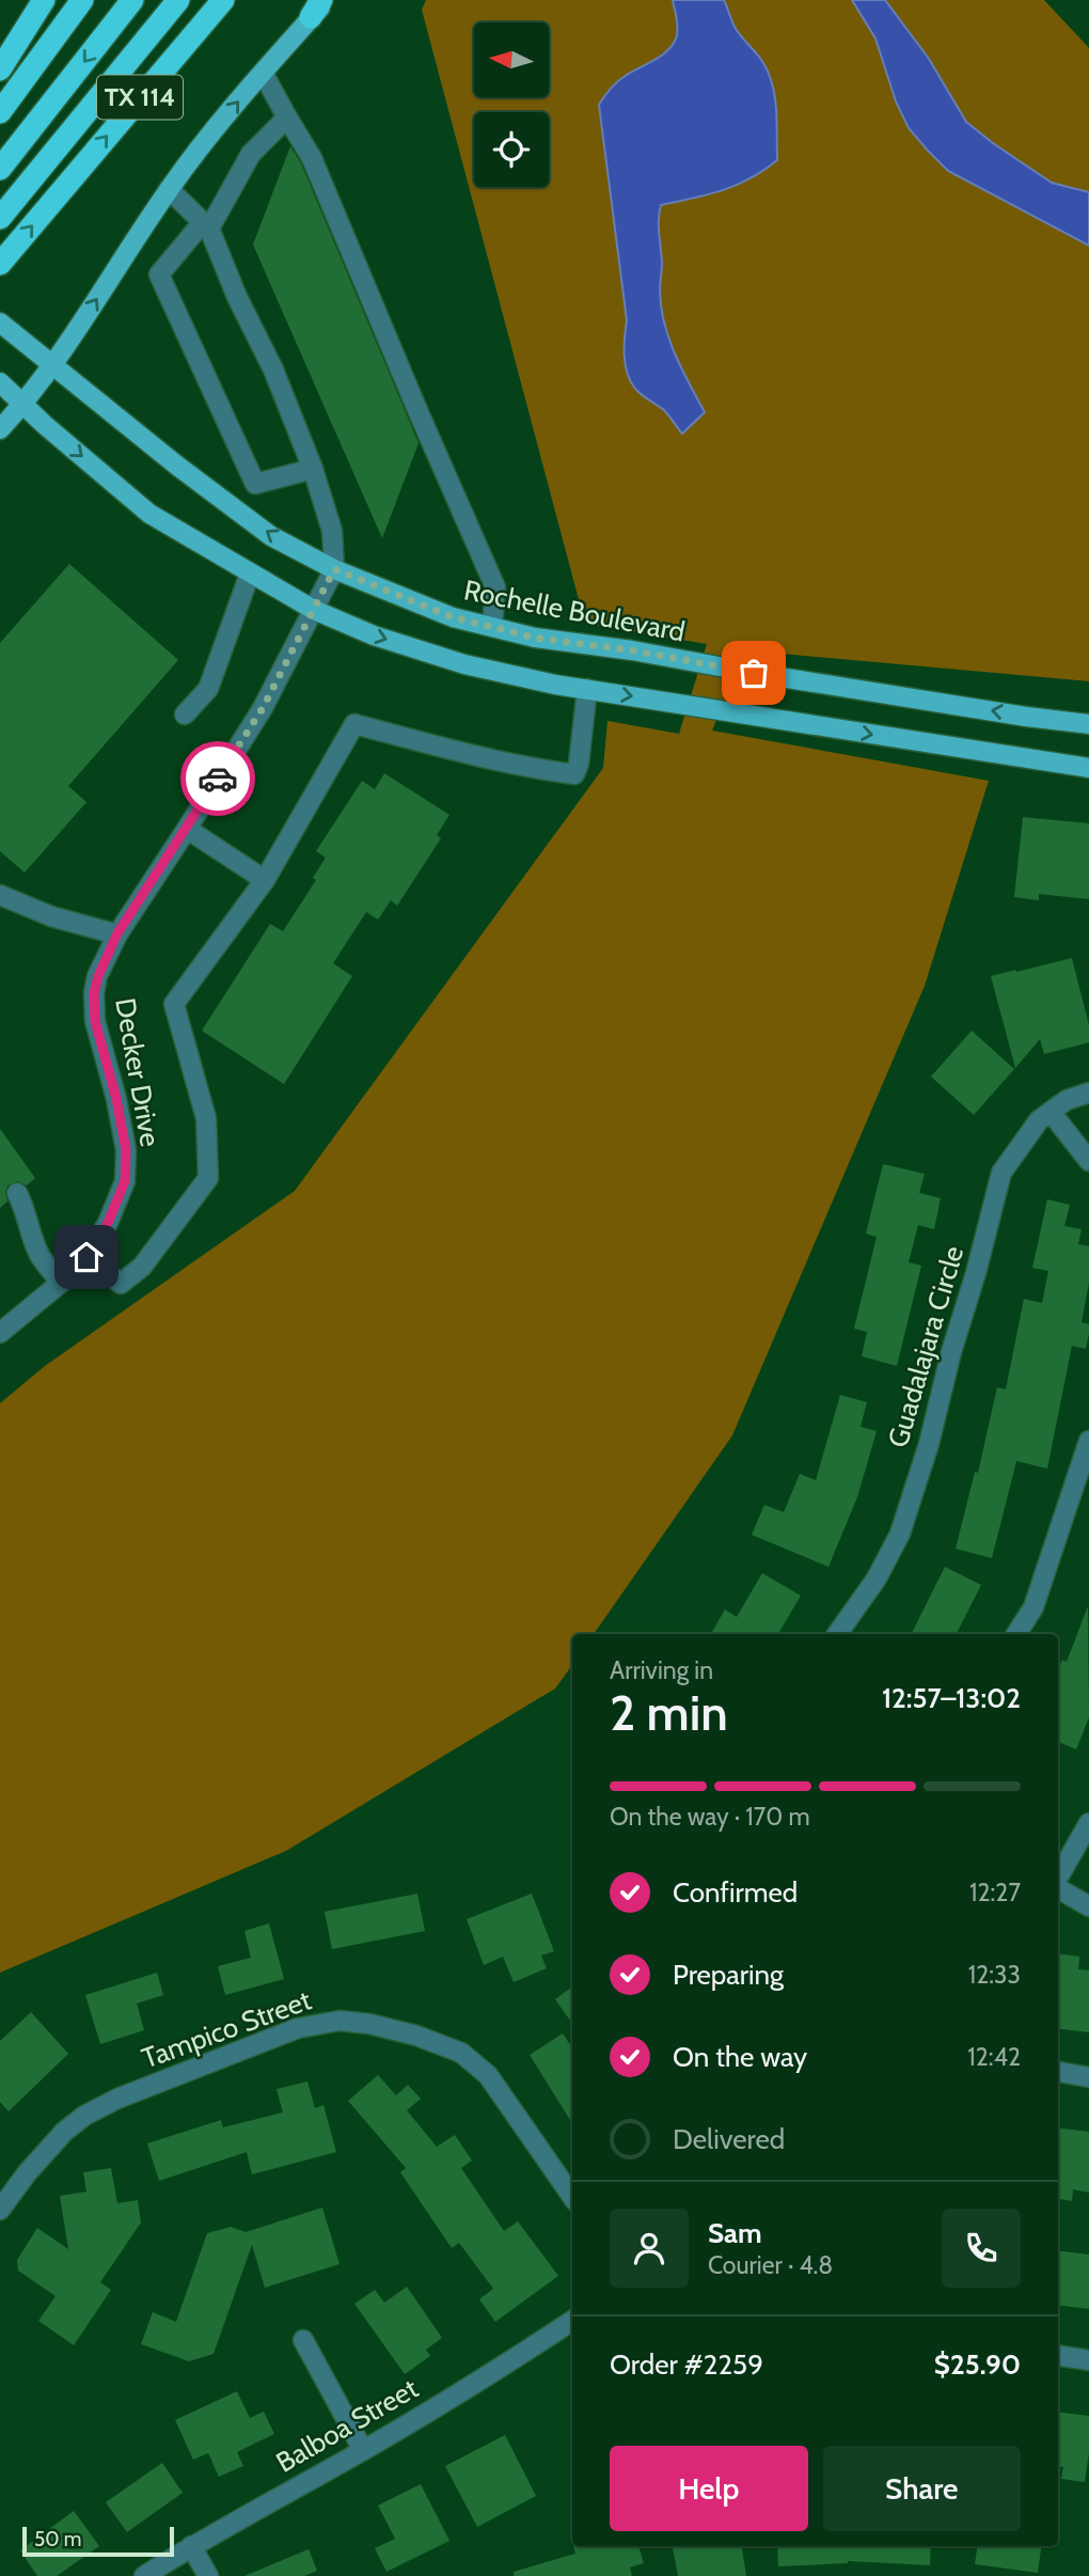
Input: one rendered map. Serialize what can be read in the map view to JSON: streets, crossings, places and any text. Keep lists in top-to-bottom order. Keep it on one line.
{"streets":{"highway":["TX 114"],"main road":["Rochelle Boulevard"],"street":["Decker Drive","Guadalajara Circle","Tampico Street","Balboa Street"]},"crossings":[["Rochelle Boulevard","Decker Drive"]],"scale_bar":"50 m","north":"left","page":{"heading":["2 min","Arriving in","12:57–13:02"],"panel":["Sam","Courier · 4.8","Order #2259","$25.90"],"bar":"On the way · 170 m","list":[["Confirmed","12:27"],["Preparing","12:33"],["On the way","12:42"],"Delivered"],"buttons":["Help","Share"],"scale":"50 m"}}
